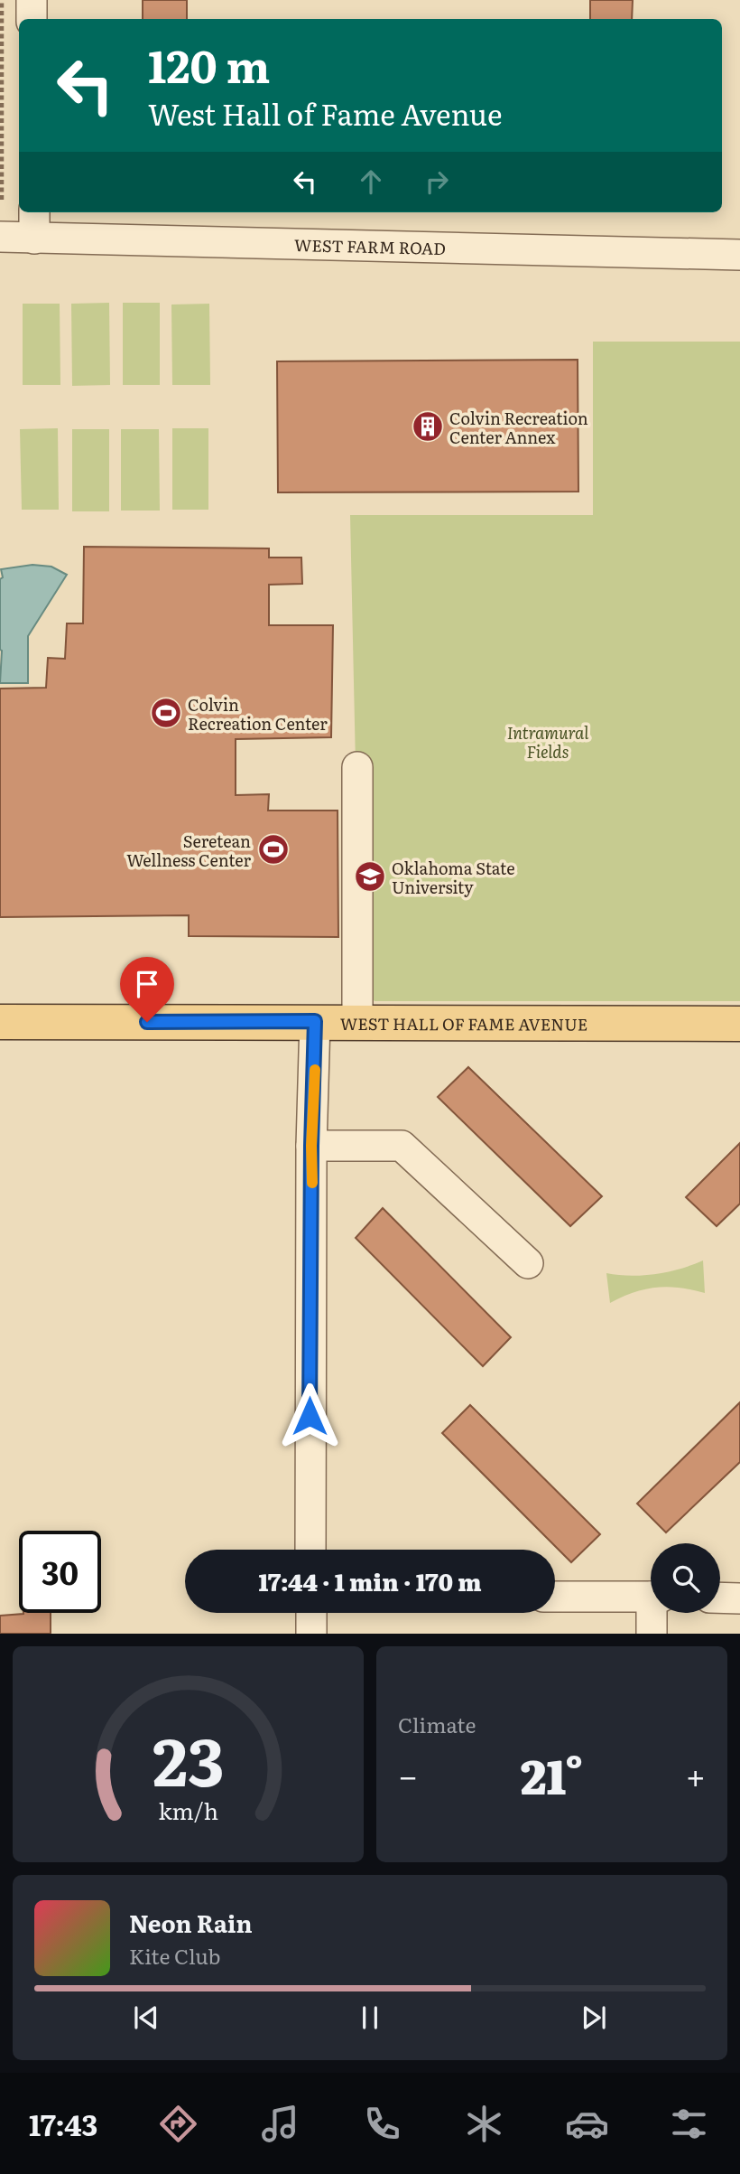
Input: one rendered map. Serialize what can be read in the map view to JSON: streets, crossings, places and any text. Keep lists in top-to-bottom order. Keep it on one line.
{"streets":{"main road":["WEST HALL OF FAME AVENUE"],"street":["WEST FARM ROAD"]},"parks":["Intramural Fields"],"places":{"building":["Colvin Recreation Center Annex"],"sports":["Colvin Recreation Center","Seretean Wellness Center"],"school or university":["Oklahoma State University"]},"page":{"turn":["120 m","West Hall of Fame Avenue"],"limit":"30","trip":"17:44 · 1 min · 170 m","tile":"Climate","heat":["−","21°","+"],"song":["Neon Rain","Kite Club"],"tabs":"17:43","gauge":["23","km/h"]}}
